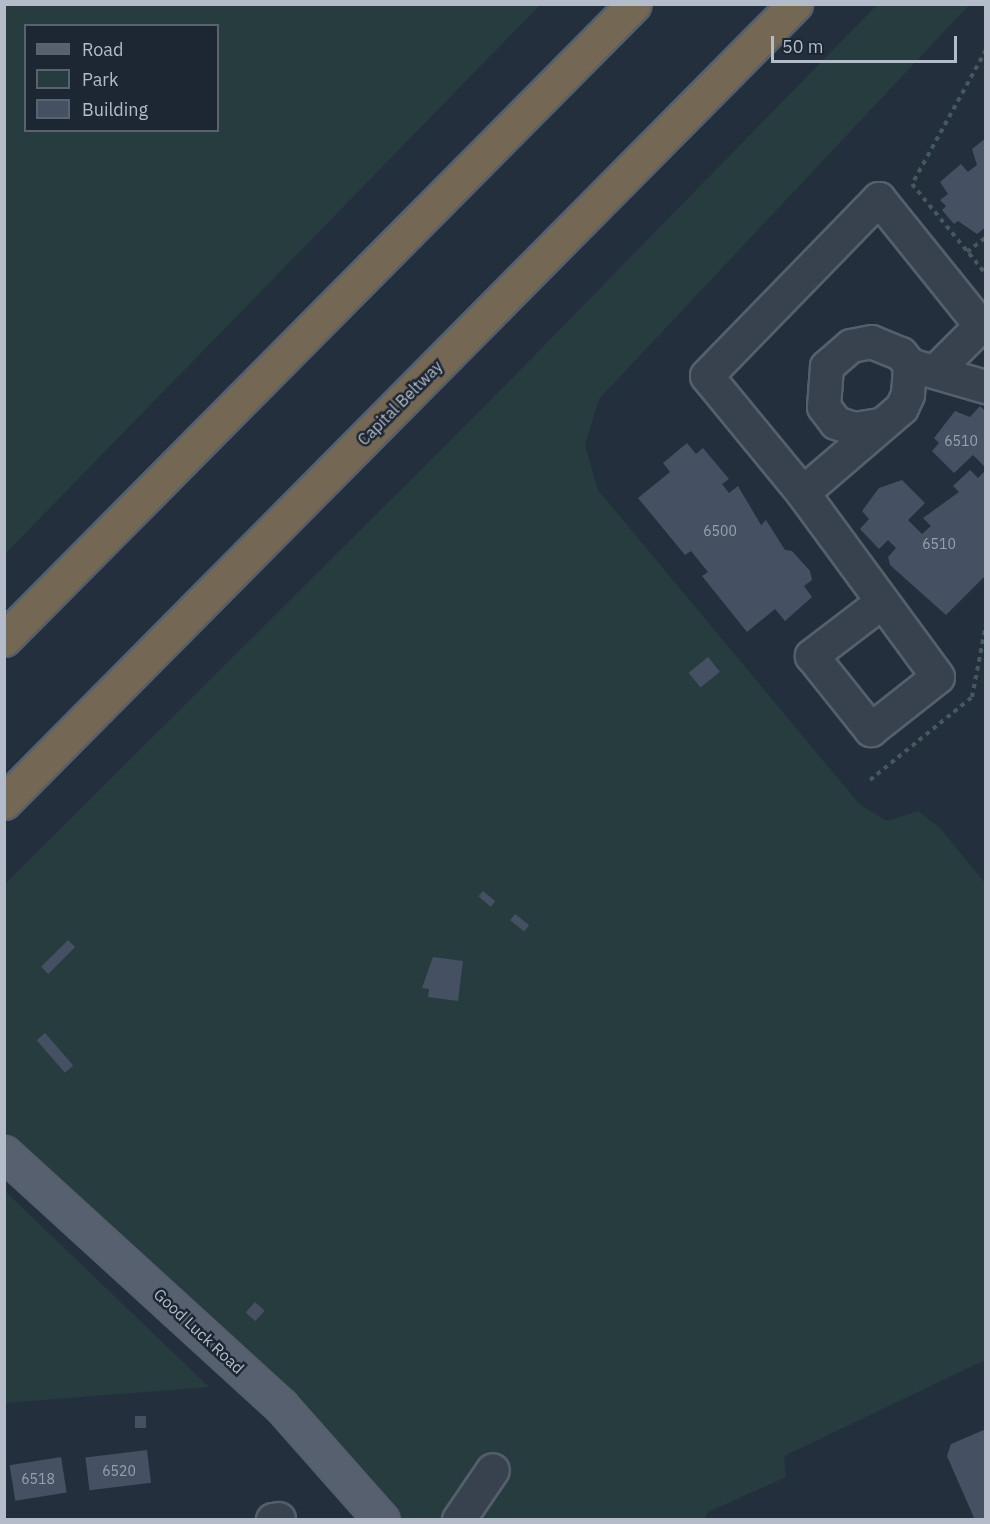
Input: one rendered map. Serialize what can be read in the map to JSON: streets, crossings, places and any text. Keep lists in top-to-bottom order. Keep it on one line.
{"streets":{"highway":["Capital Beltway"],"main road":["Good Luck Road"]},"house_numbers":["6510","6500","6510","6520","6518"],"legend":["Road","Park","Building"],"scale_bar":"50 m"}
